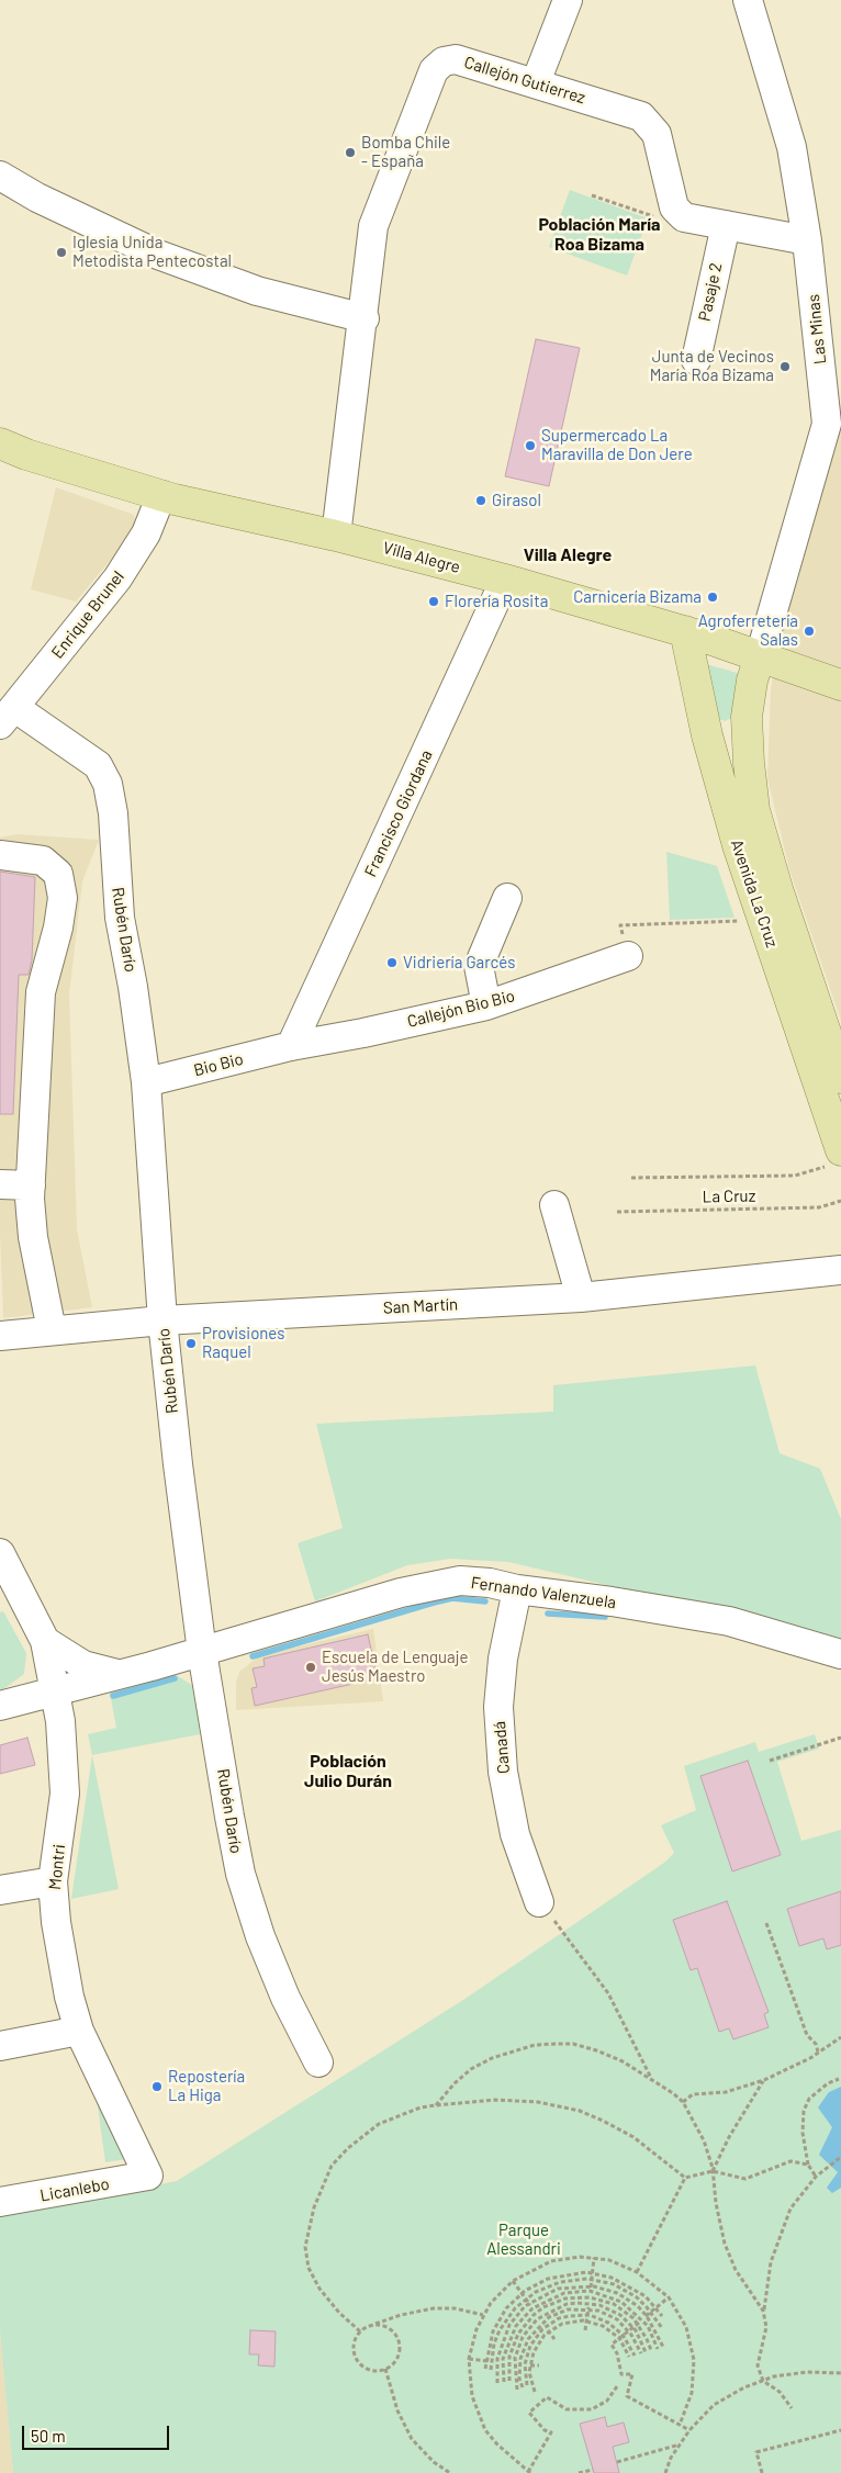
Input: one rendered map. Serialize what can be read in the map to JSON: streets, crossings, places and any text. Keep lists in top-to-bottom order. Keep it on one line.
{"streets":{"main road":["Villa Alegre","Avenida La Cruz"],"street":["Callejón Gutierrez","Pasaje 2","Las Minas","Enrique Brunel","Francisco Giordana","Rubén Darío","Callejón Bio Bio","Bio Bio","San Martín","Fernando Valenzuela","Canadá","Montri","Licanlebo"],"path":["La Cruz"]},"crossings":[["Callejón Gutierrez","Villa Alegre"],["Las Minas","Villa Alegre"],["Las Minas","Avenida La Cruz"],["Villa Alegre","Enrique Brunel"],["Villa Alegre","Francisco Giordana"],["Villa Alegre","Avenida La Cruz"],["Enrique Brunel","Rubén Darío"],["Francisco Giordana","Callejón Bio Bio"],["Francisco Giordana","Bio Bio"],["Avenida La Cruz","La Cruz"],["Rubén Darío","Bio Bio"],["Rubén Darío","San Martín"],["Rubén Darío","Fernando Valenzuela"],["Callejón Bio Bio","Bio Bio"],["Fernando Valenzuela","Canadá"],["Fernando Valenzuela","Montri"],["Montri","Licanlebo"]],"districts":["Población María Roa Bizama","Villa Alegre","Población Julio Durán"],"parks":["Parque Alessandri"],"places":["Bomba Chile - España","Iglesia Unida Metodista Pentecostal","Junta de Vecinos María Roa Bizama","Supermercado La Maravilla de Don Jere","Girasol","Carnicería Bizama","Florería Rosita","Agroferretería Salas","Vidriería Garcés","Provisiones Raquel","Escuela de Lenguaje Jesús Maestro","Repostería La Higa"],"scale_bar":"50 m"}
